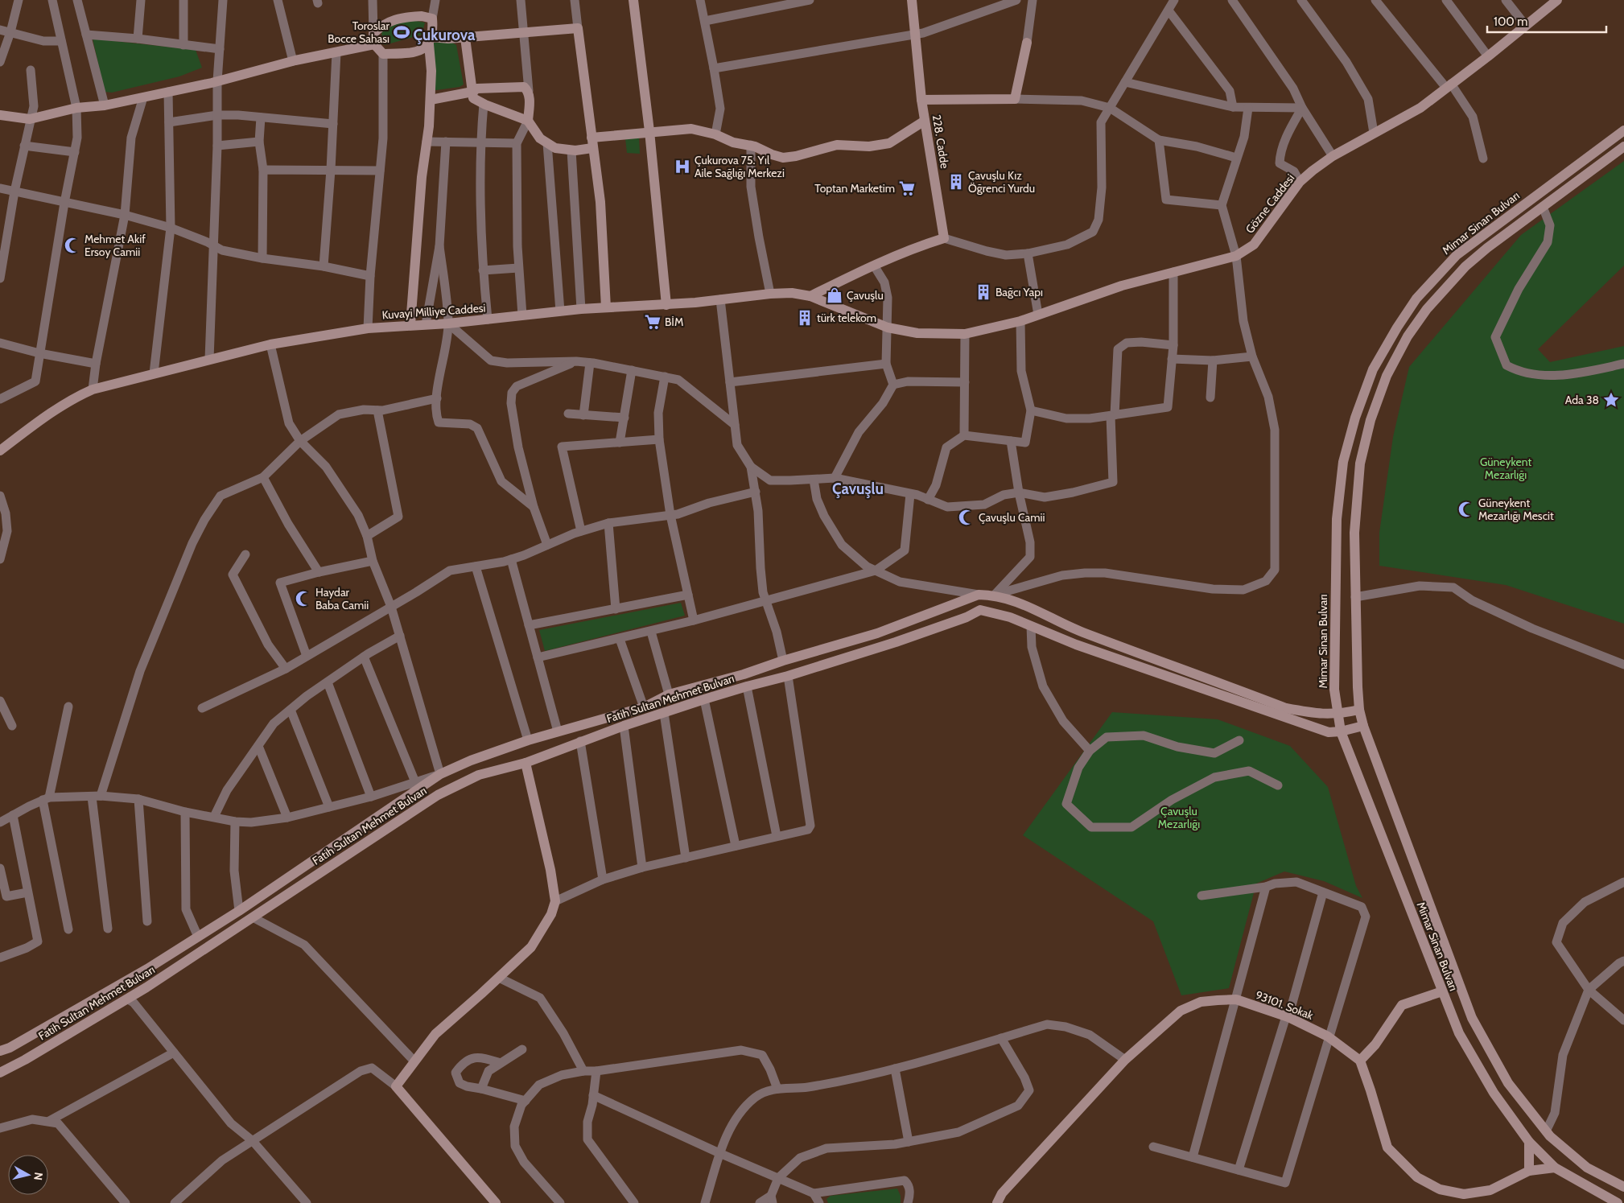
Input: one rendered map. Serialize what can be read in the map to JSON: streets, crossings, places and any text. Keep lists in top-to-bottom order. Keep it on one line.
{"streets":{"street":["228. Cadde","Gözne Caddesi","Mimar Sinan Bulvarı","Kuvayi Milliye Caddesi","Fatih Sultan Mehmet Bulvarı","93101. Sokak"]},"crossings":[["Gözne Caddesi","Kuvayi Milliye Caddesi"],["Mimar Sinan Bulvarı","Fatih Sultan Mehmet Bulvarı"]],"districts":["Çukurova","Çavuşlu"],"parks":["Güneykent Mezarlığı","Çavuşlu Mezarlığı"],"places":{"sports":["Toroslar Bocce Sahası"],"hospital":["Çukurova 75. Yıl Aile Sağlığı Merkezi"],"building":["Çavuşlu Kız Öğrenci Yurdu","Bağcı Yapı","türk telekom"],"supermarket":["Toptan Marketim","BİM"],"mosque":["Mehmet Akif Ersoy Camii","Güneykent Mezarlığı Mescit","Çavuşlu Camii","Haydar Baba Camii"],"shop":["Çavuşlu"],"place":["Ada 38"]},"scale_bar":"100 m","north":"right"}
